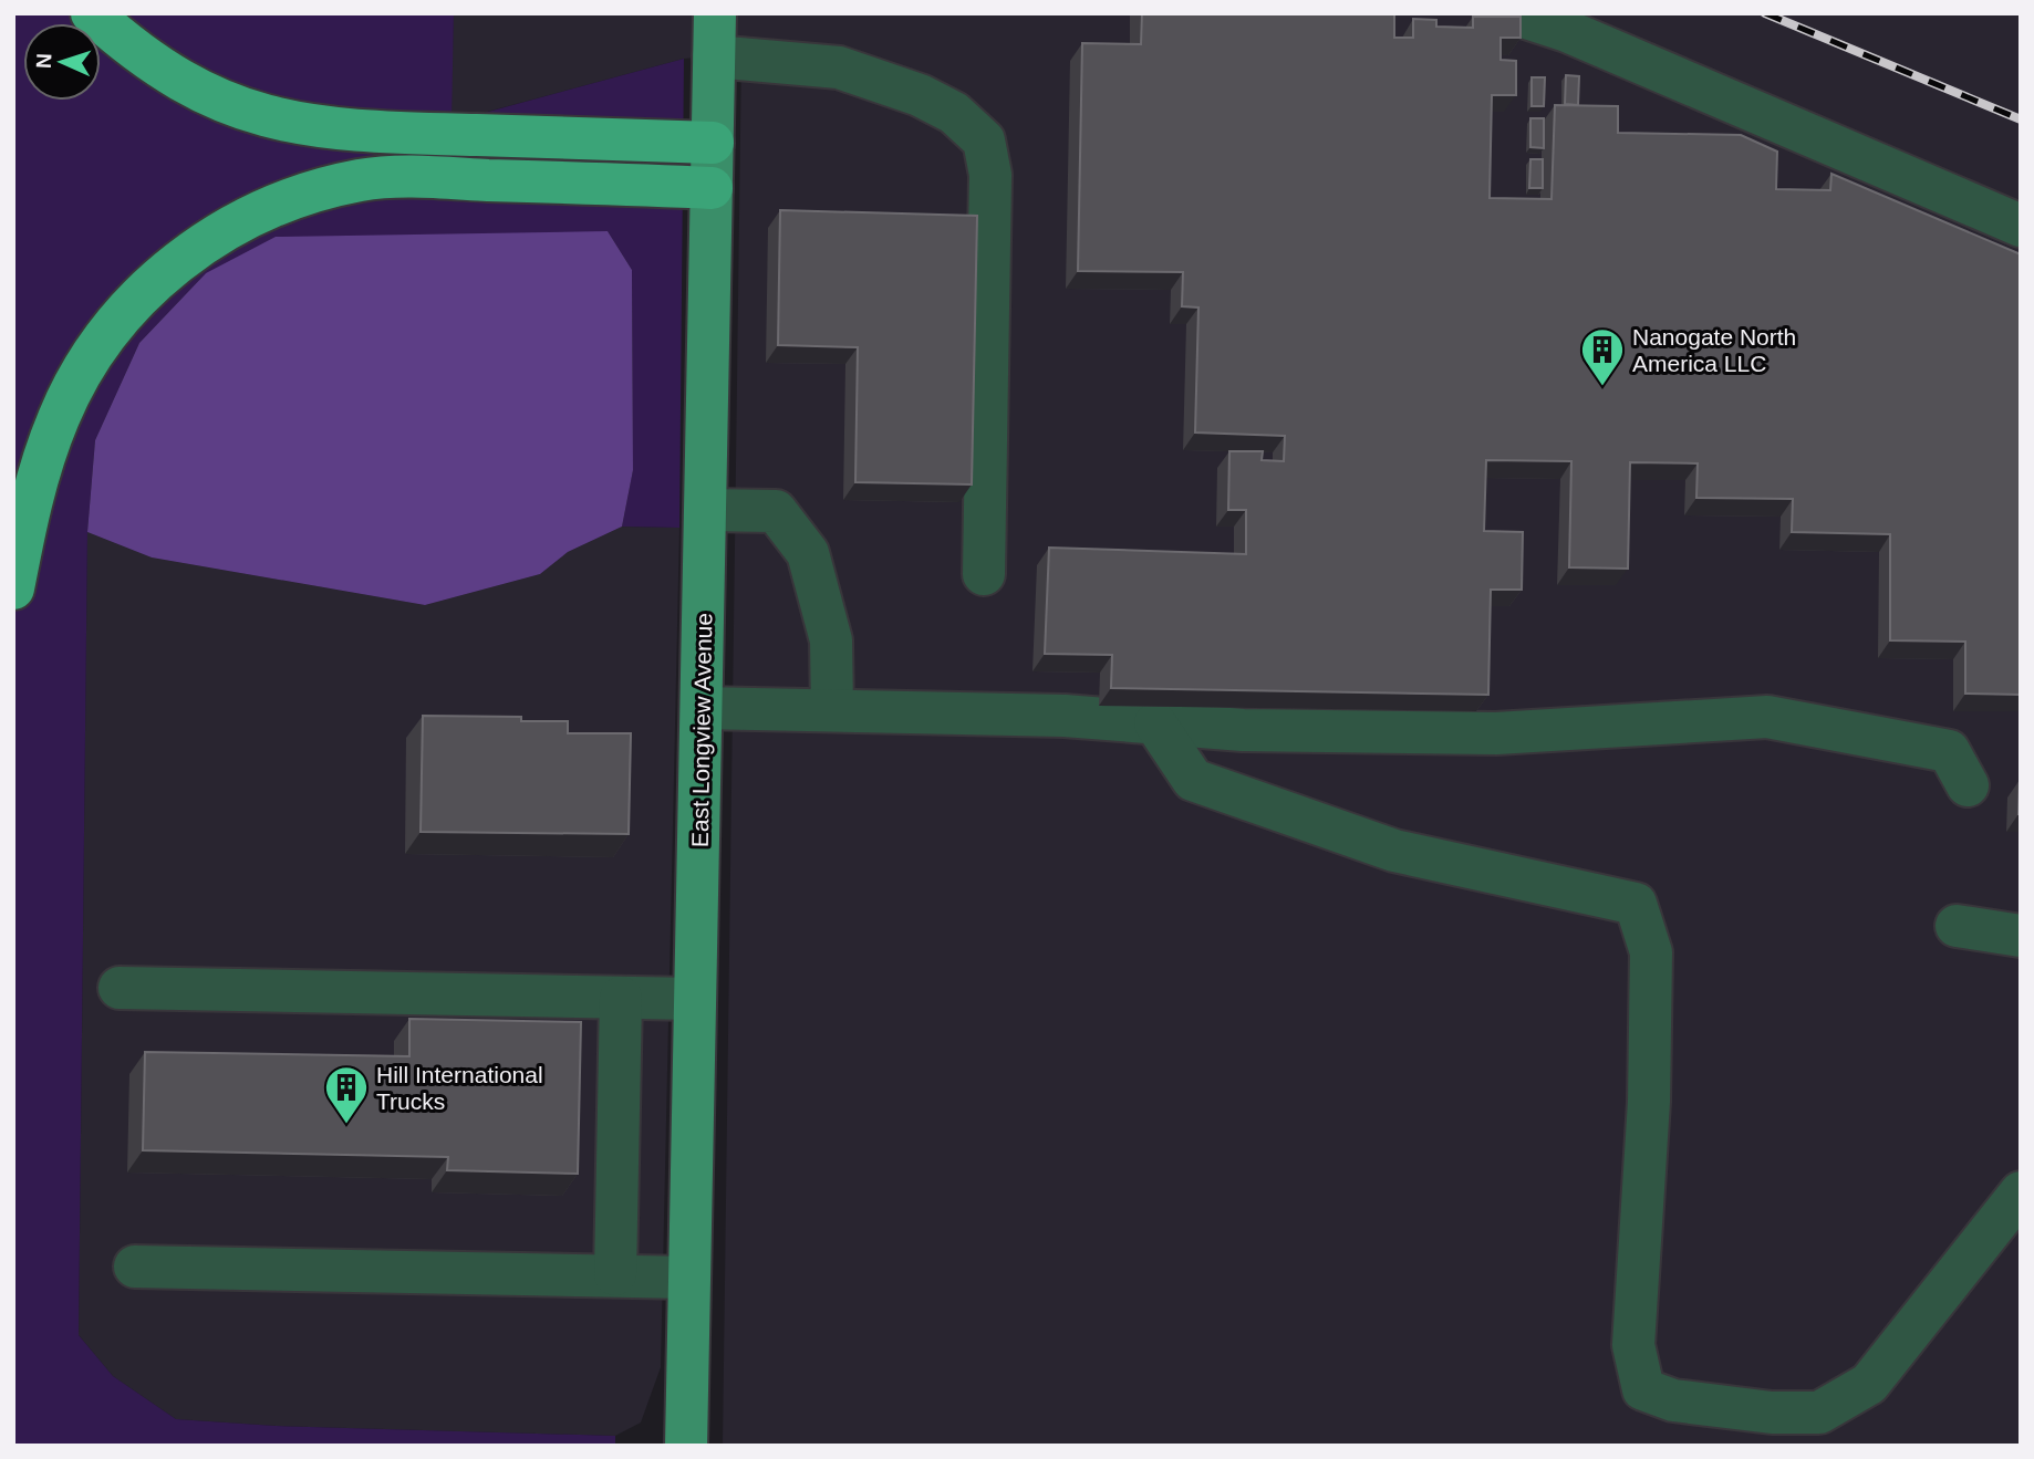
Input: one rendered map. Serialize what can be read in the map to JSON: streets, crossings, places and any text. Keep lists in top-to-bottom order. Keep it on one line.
{"streets":{"main road":["East Longview Avenue"]},"places":{"building":["Nanogate North America LLC","Hill International Trucks"]},"north":"left"}
